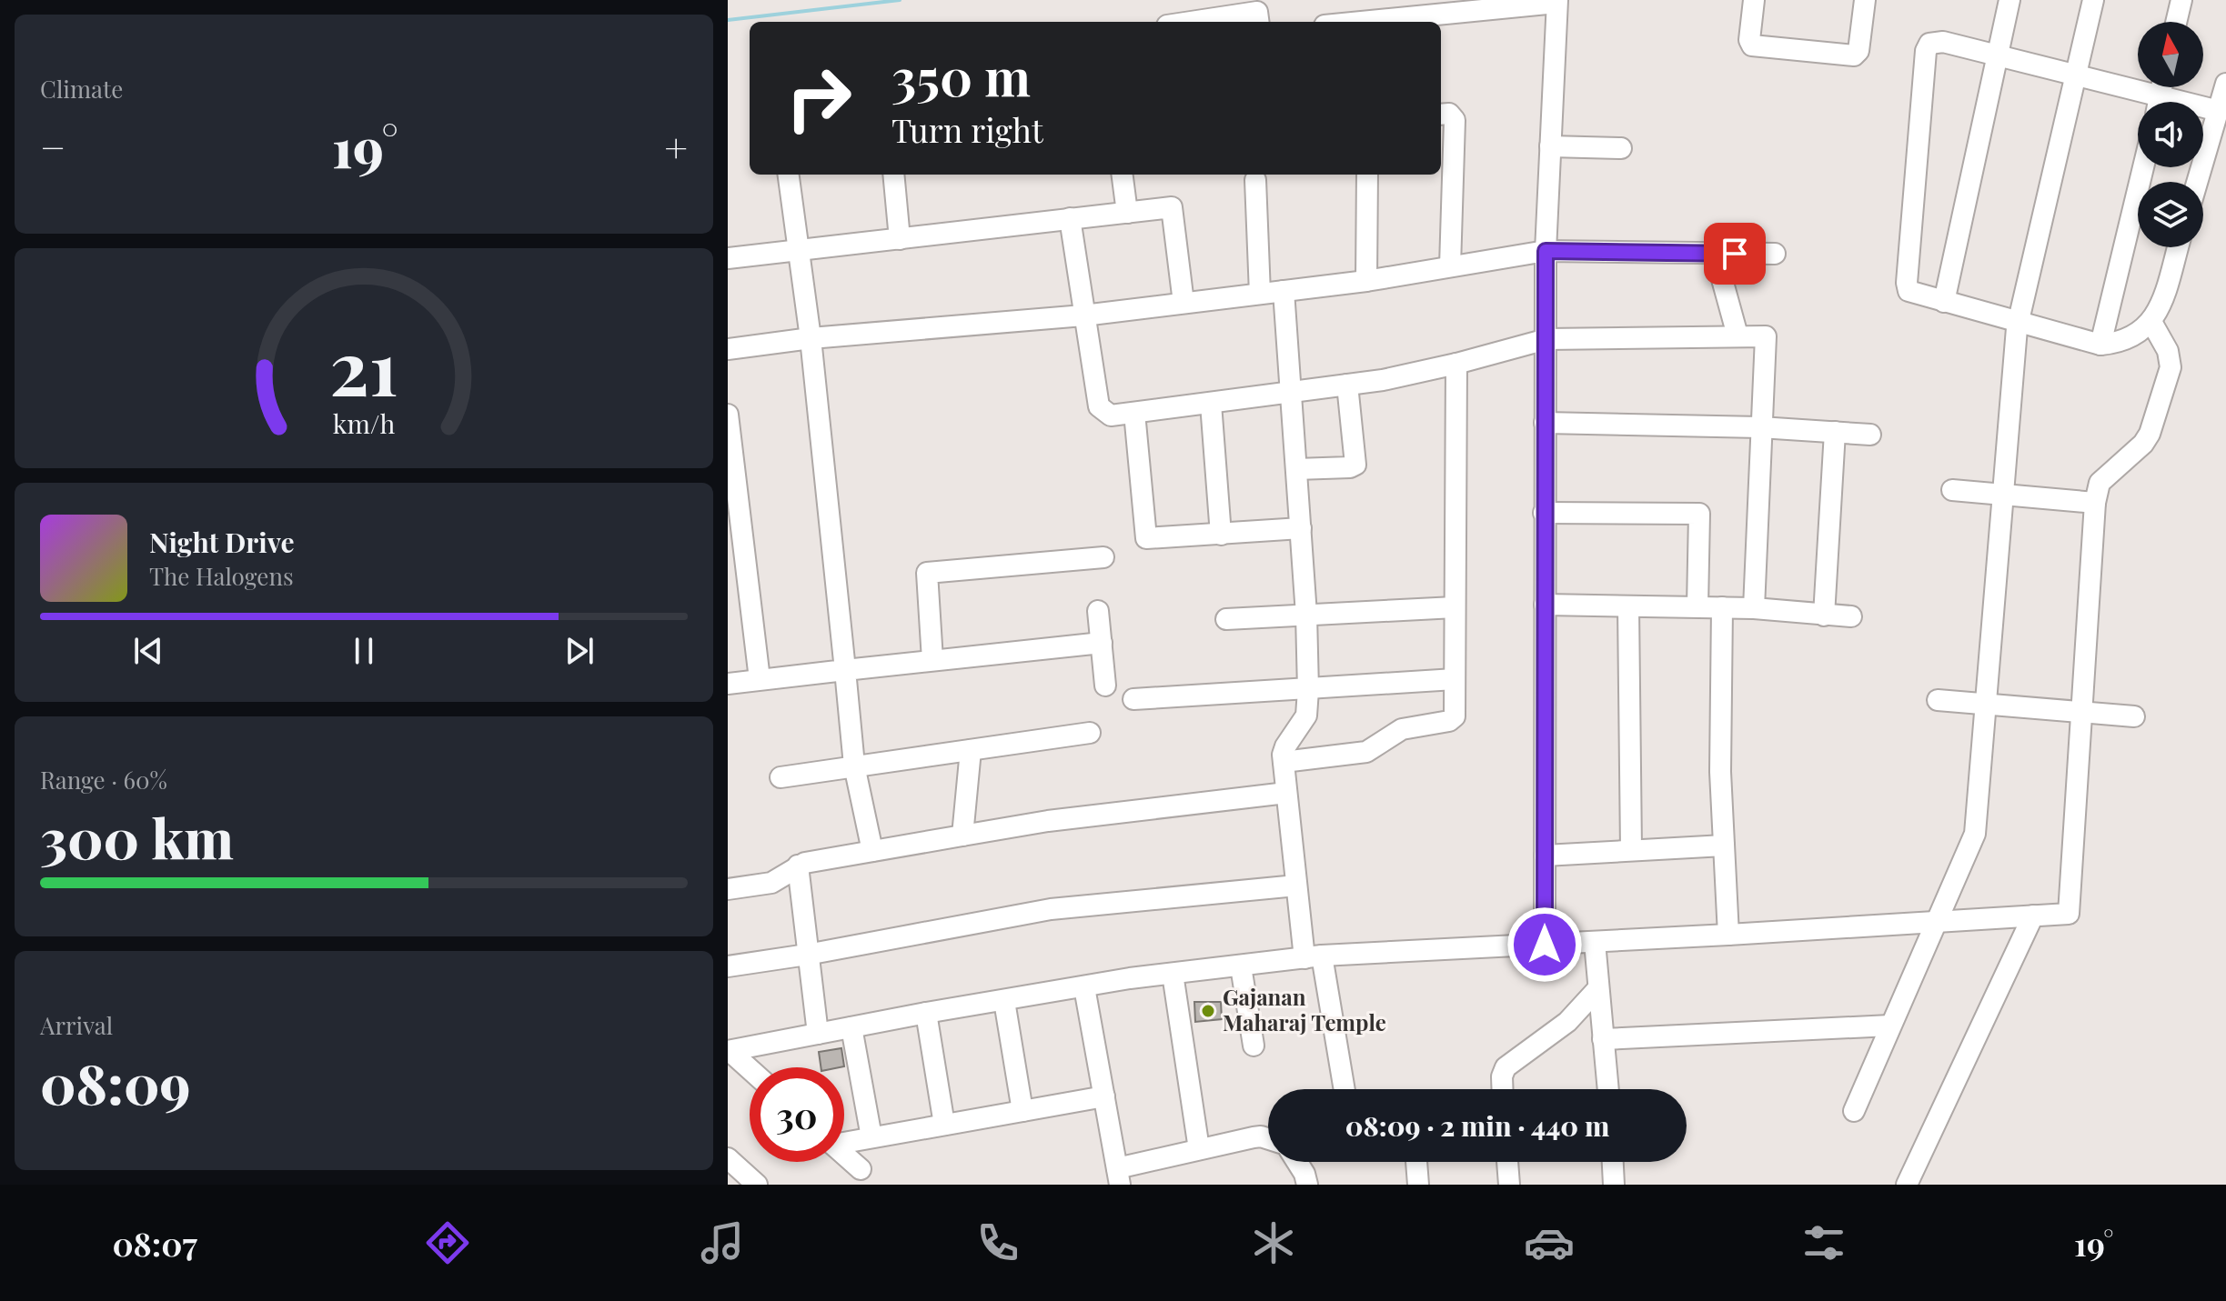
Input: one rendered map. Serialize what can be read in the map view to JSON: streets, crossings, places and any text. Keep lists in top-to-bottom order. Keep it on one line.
{"places":["Gajanan Maharaj Temple"],"north":"top","page":{"tile":["Climate",["Range · 60%","300 km"],["Arrival","08:09"]],"turn":["350 m","Turn right"],"heat":["−","19°","+"],"song":["Night Drive","The Halogens"],"limit":"30","trip":"08:09 · 2 min · 440 m","tabs":["08:07","19°"],"gauge":["21","km/h"]}}
